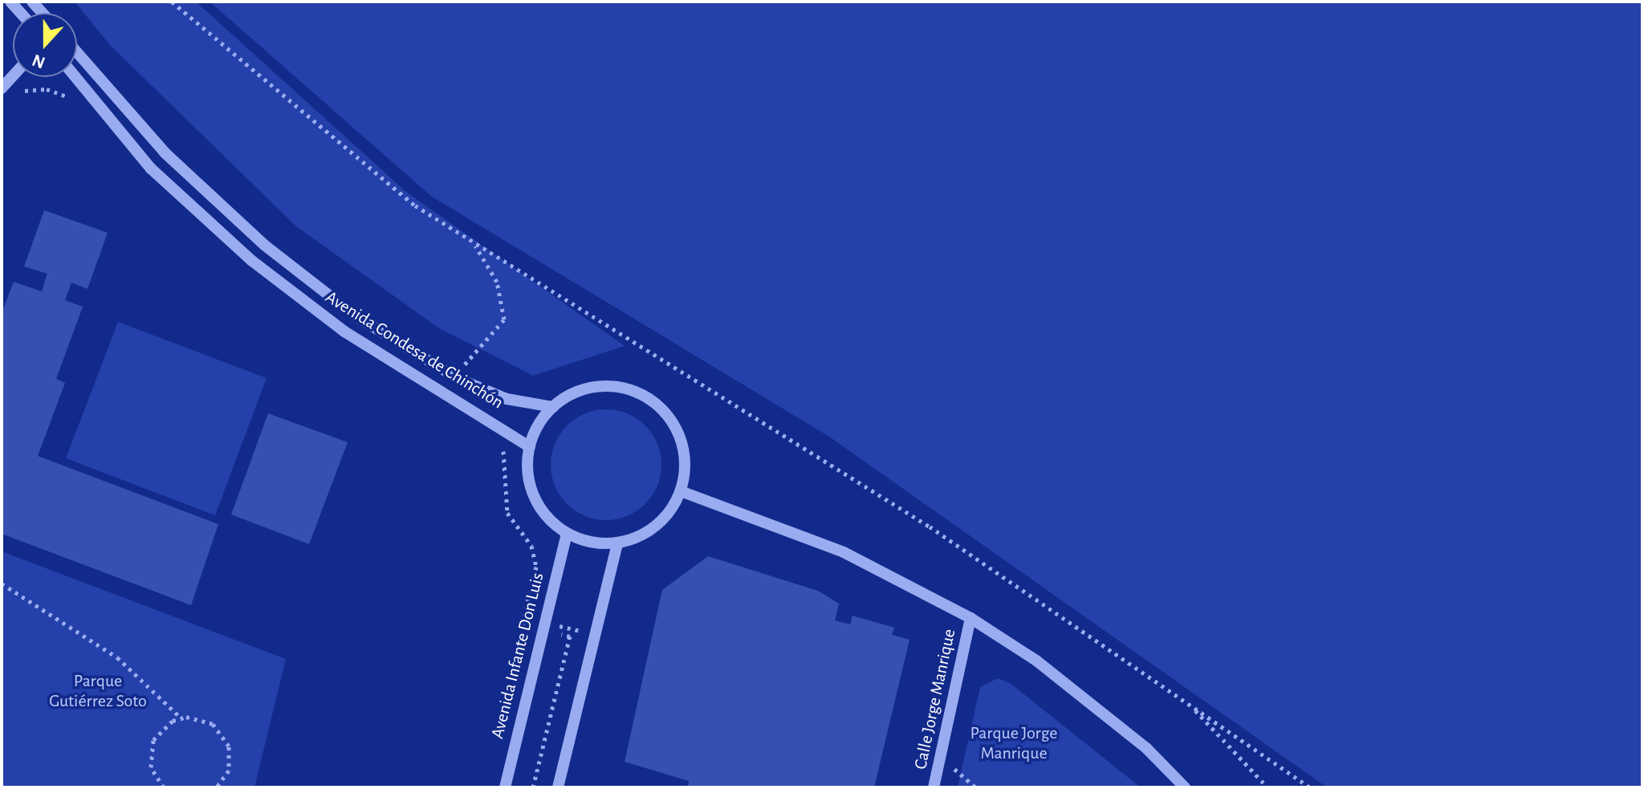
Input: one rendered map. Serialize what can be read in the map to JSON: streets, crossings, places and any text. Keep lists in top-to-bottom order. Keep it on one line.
{"streets":{"street":["Avenida Condesa de Chinchón","Avenida Infante Don Luis","Calle Jorge Manrique"]},"crossings":[["Avenida Condesa de Chinchón","Avenida Infante Don Luis"]],"parks":["Parque Gutiérrez Soto","Parque Jorge Manrique"],"north":"bottom"}
